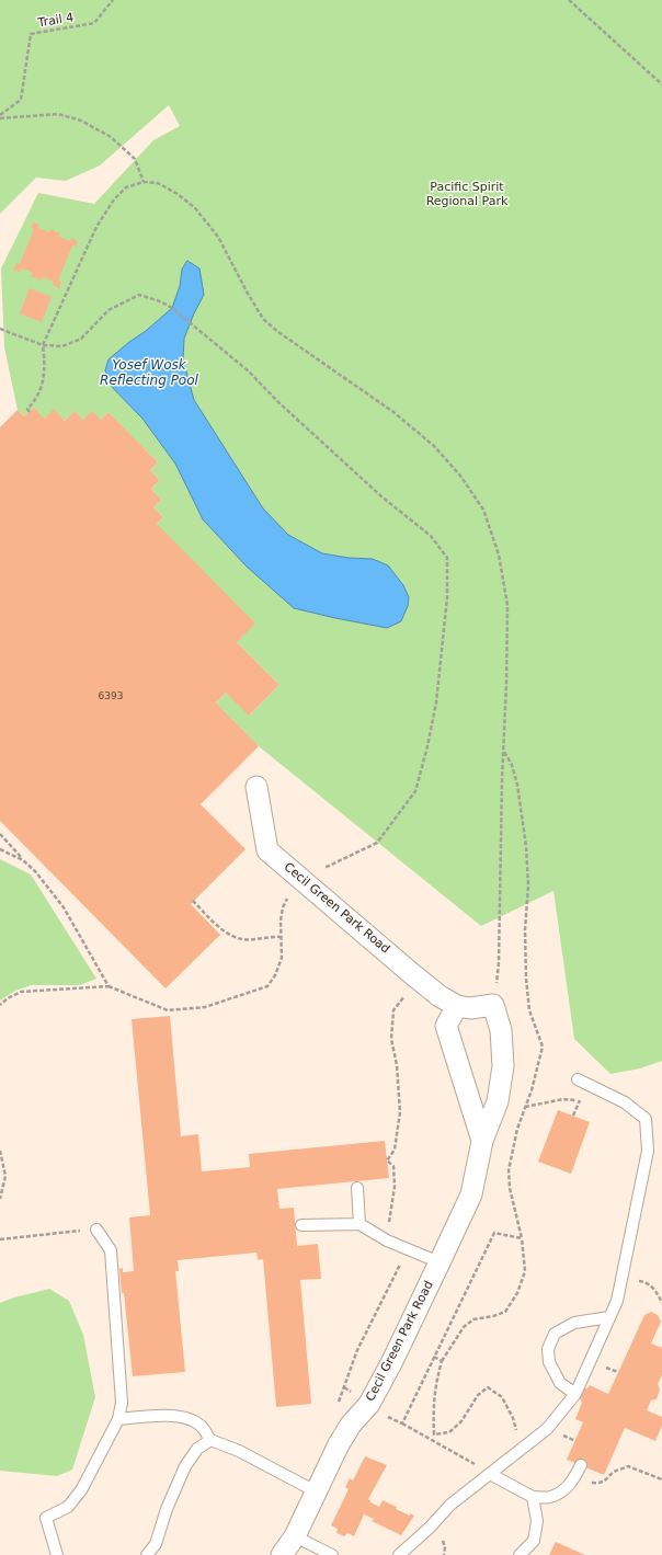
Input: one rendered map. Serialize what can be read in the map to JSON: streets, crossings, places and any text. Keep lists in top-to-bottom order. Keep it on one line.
{"streets":{"street":["Cecil Green Park Road"],"path":["Trail 4"]},"water":["Yosef Wosk Reflecting Pool"],"parks":["Pacific Spirit Regional Park"],"house_numbers":["6393"]}
